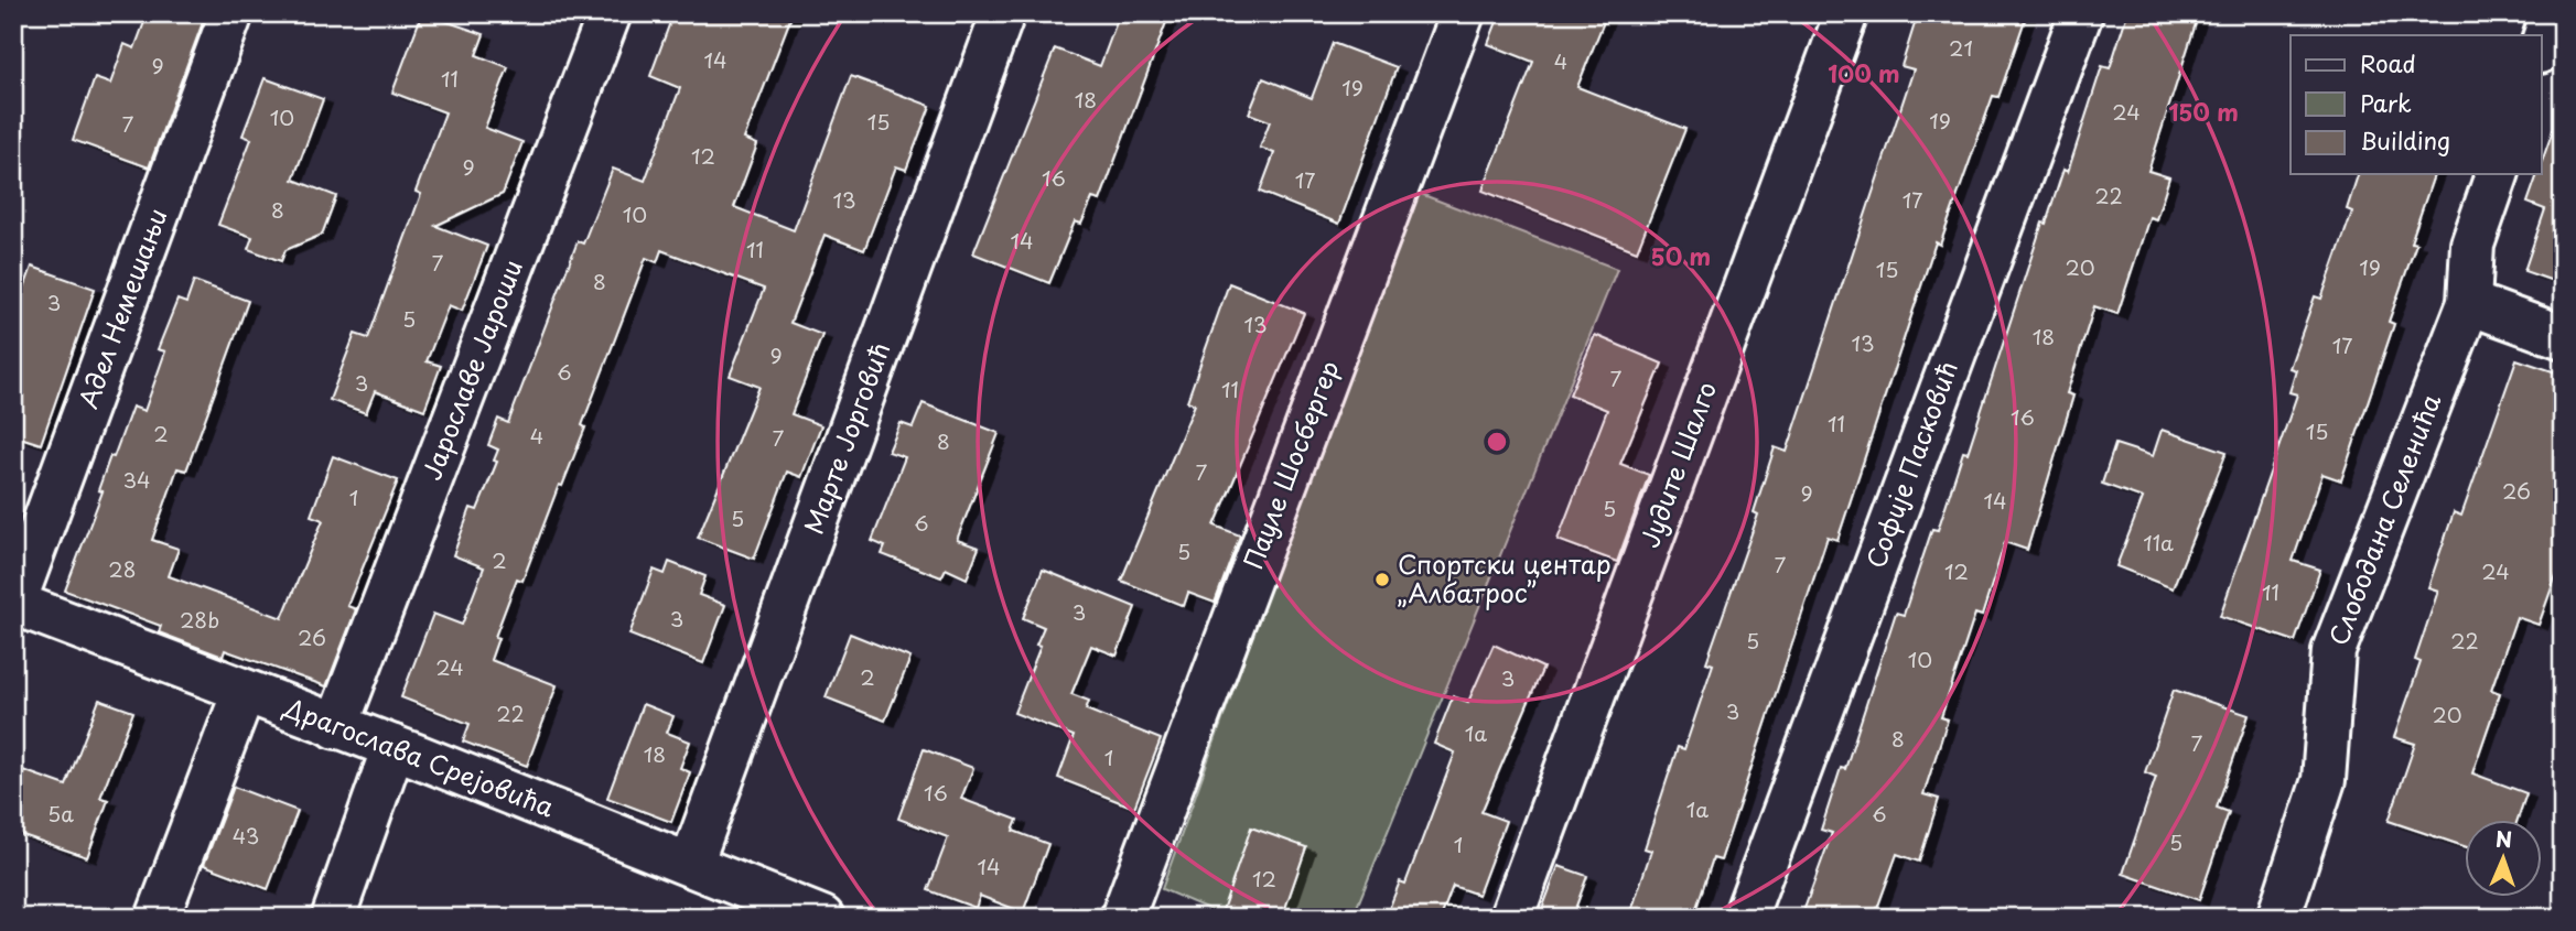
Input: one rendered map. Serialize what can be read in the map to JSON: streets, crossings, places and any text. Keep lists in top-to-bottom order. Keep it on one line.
{"streets":{"street":["Адел Немешањи","Јарославе Јароши","Марте Јорговић","Пауле Шосбергер","Јудите Шалго","Софије Пасковић","Слободана Селенића","Драгослава Срејовића"]},"crossings":[["Адел Немешањи","Драгослава Срејовића"],["Јарославе Јароши","Драгослава Срејовића"],["Марте Јорговић","Драгослава Срејовића"]],"places":["Спортски центар „Албатрос”"],"house_numbers":["21","14","4","9","11","19","18","24","10","19","15","7","12","9","16","17","22","13","17","8","10","14","11","7","20","19","15","8","3","5","13","18","13","17","9","6","7","3","11","16","11","15","2","4","7","8","7","34","26","9","1","14","5","5","6","11a","5","2","7","28","12","24","11","3","3","28b","26","5","22","10","24","2","3","3","22","20","1a","8","7","18","1","16","1a","5a","6","43","5","1","14","12"],"legend":["Road","Park","Building"],"north":"top","rings":["100 m","150 m","50 m"]}
